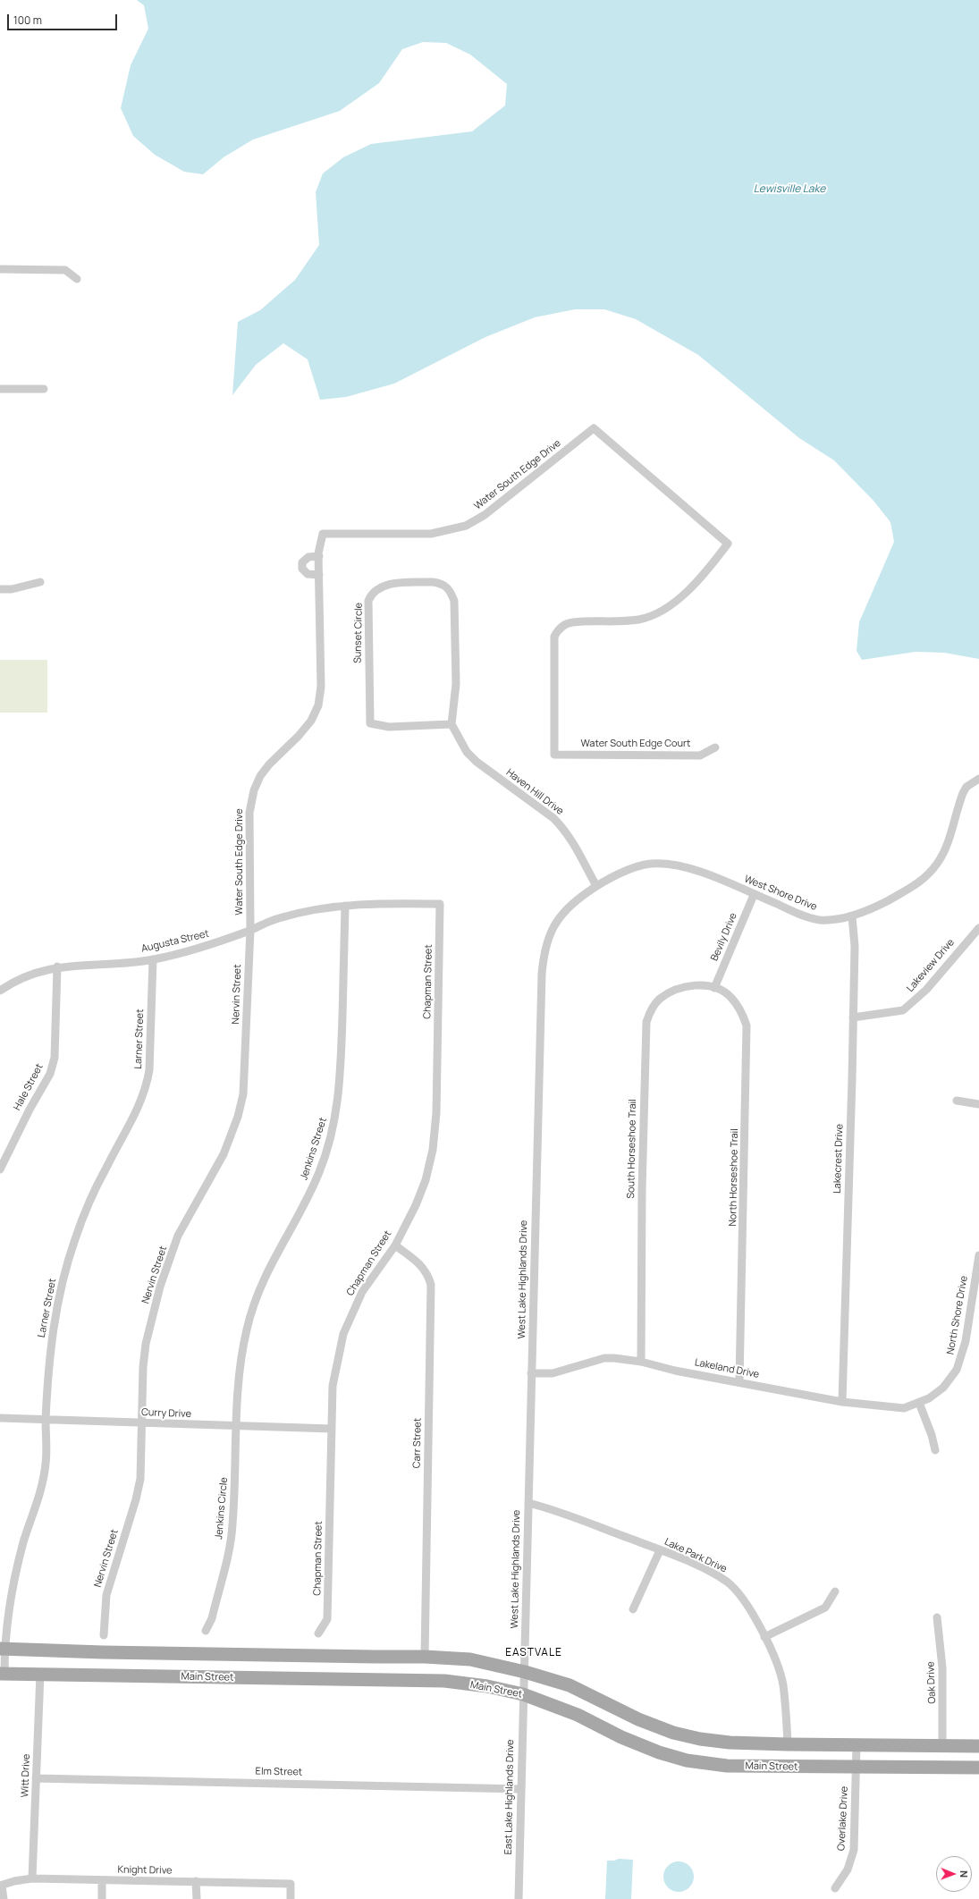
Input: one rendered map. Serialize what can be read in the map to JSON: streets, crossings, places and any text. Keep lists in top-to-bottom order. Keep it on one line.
{"streets":{"main road":["Main Street"],"street":["Water South Edge Drive","Sunset Circle","Water South Edge Court","Haven Hill Drive","West Shore Drive","Bevily Drive","Augusta Street","Lakeview Drive","Chapman Street","Nervin Street","Larner Street","Hale Street","Jenkins Street","South Horseshoe Trail","Lakecrest Drive","North Horseshoe Trail","West Lake Highlands Drive","North Shore Drive","Lakeland Drive","Curry Drive","Carr Street","Jenkins Circle","Lake Park Drive","Oak Drive","Elm Street","Witt Drive","East Lake Highlands Drive","Overlake Drive","Knight Drive"]},"crossings":[["Water South Edge Drive","Water South Edge Court"],["Water South Edge Drive","Augusta Street"],["Water South Edge Drive","Nervin Street"],["Sunset Circle","Haven Hill Drive"],["Haven Hill Drive","West Shore Drive"],["Haven Hill Drive","West Lake Highlands Drive"],["West Shore Drive","Bevily Drive"],["West Shore Drive","Lakecrest Drive"],["West Shore Drive","West Lake Highlands Drive"],["Bevily Drive","South Horseshoe Trail"],["Bevily Drive","North Horseshoe Trail"],["Augusta Street","Chapman Street"],["Augusta Street","Nervin Street"],["Augusta Street","Larner Street"],["Augusta Street","Hale Street"],["Augusta Street","Jenkins Street"],["Lakeview Drive","Lakecrest Drive"],["Chapman Street","Curry Drive"],["Chapman Street","Carr Street"],["Nervin Street","Curry Drive"],["Larner Street","Curry Drive"],["Larner Street","Main Street"],["Jenkins Street","Curry Drive"],["Jenkins Street","Jenkins Circle"],["South Horseshoe Trail","North Horseshoe Trail"],["South Horseshoe Trail","Lakeland Drive"],["Lakecrest Drive","Lakeland Drive"],["North Horseshoe Trail","Lakeland Drive"],["West Lake Highlands Drive","Lakeland Drive"],["West Lake Highlands Drive","Lake Park Drive"],["West Lake Highlands Drive","Main Street"],["West Lake Highlands Drive","East Lake Highlands Drive"],["North Shore Drive","Lakeland Drive"],["Curry Drive","Jenkins Circle"],["Main Street","Witt Drive"],["Main Street","East Lake Highlands Drive"],["Main Street","Overlake Drive"],["Elm Street","Witt Drive"],["Elm Street","East Lake Highlands Drive"],["Witt Drive","Knight Drive"]],"districts":["EASTVALE"],"water":["Lewisville Lake"],"scale_bar":"100 m","north":"right"}
